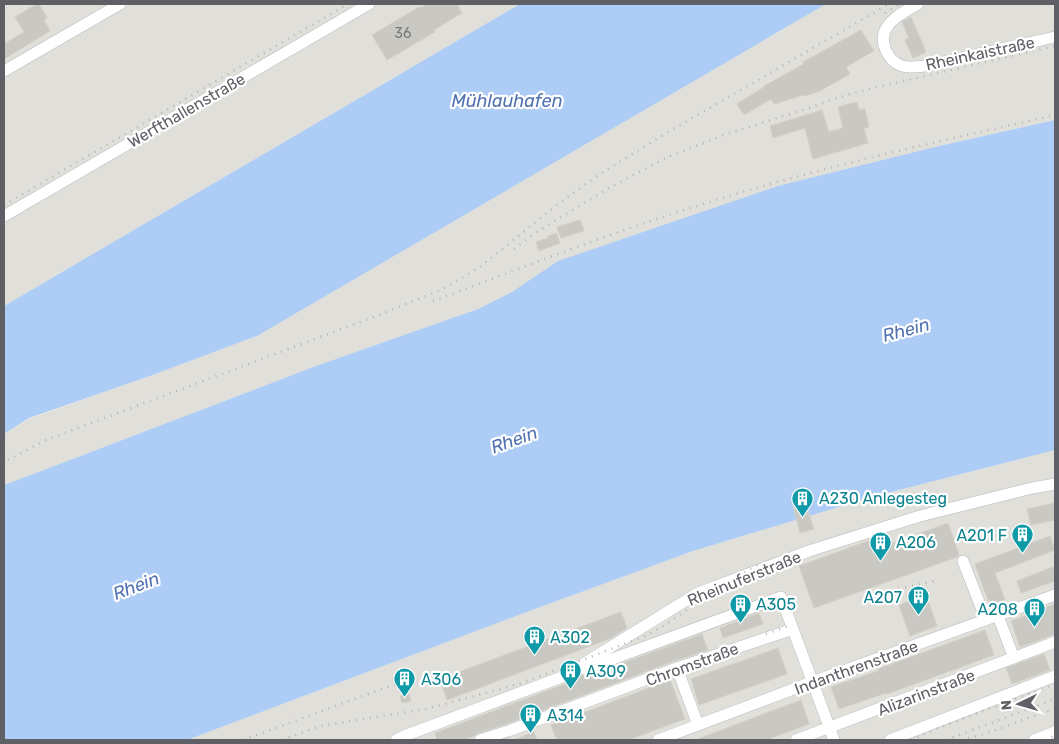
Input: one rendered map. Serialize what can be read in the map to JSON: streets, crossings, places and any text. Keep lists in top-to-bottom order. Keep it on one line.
{"streets":{"street":["Rheinkaistraße","Werfthallenstraße","Rheinuferstraße","Chromstraße","Indanthrenstraße","Alizarinstraße"]},"water":["Mühlauhafen","Rhein"],"places":{"building":["A230 Anlegesteg","A201 F","A206","A207","A305","A208","A302","A309","A306","A314"]},"house_numbers":["36"],"north":"left"}
